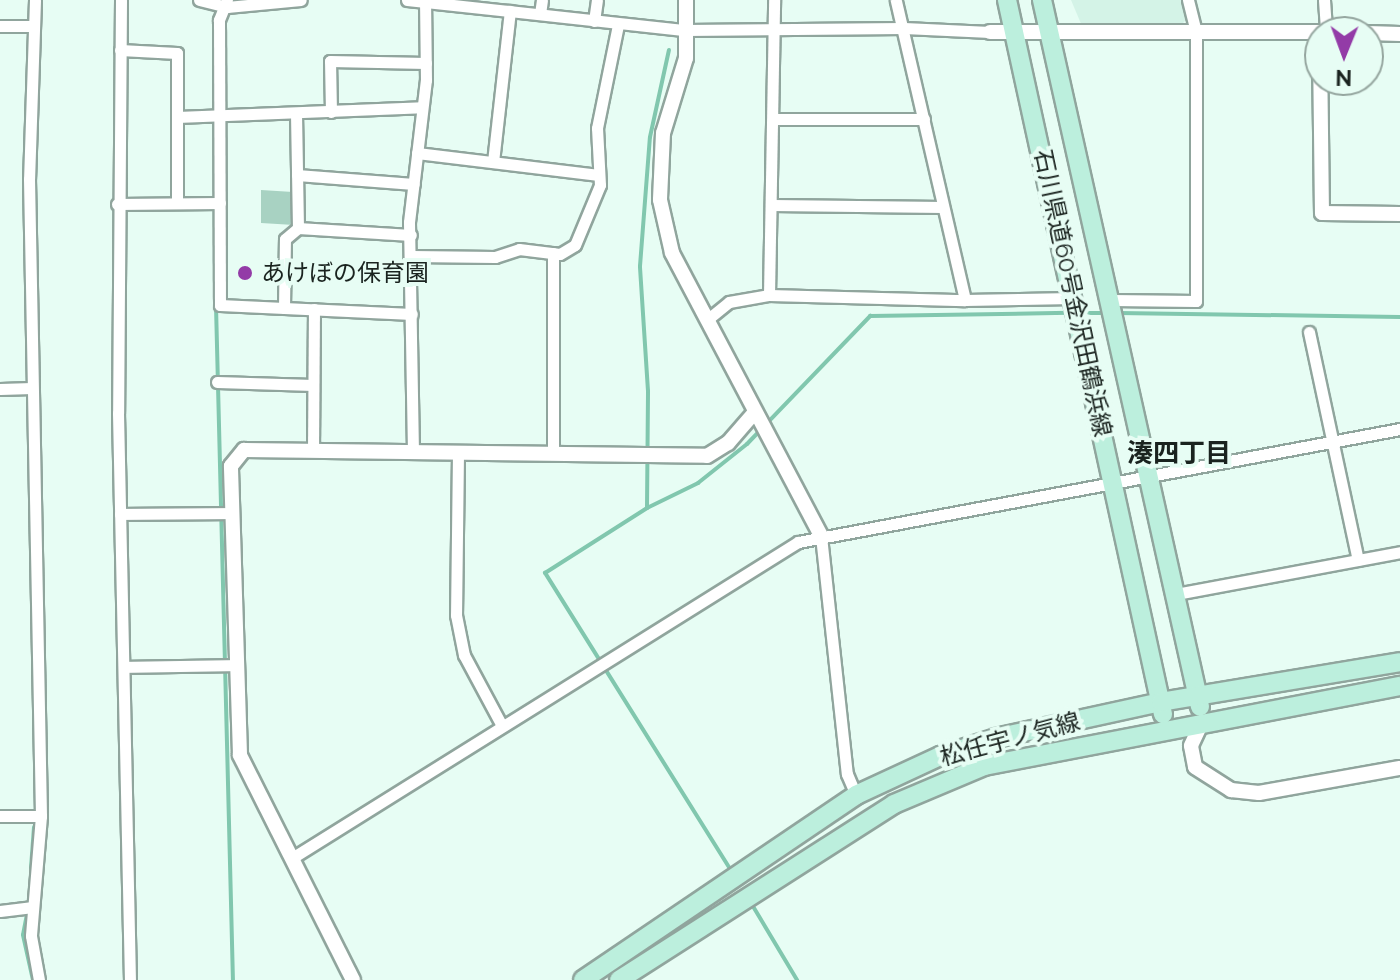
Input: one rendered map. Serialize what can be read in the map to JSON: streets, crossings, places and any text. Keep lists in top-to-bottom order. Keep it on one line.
{"streets":{"main road":["石川県道60号金沢田鶴浜線","松任宇ノ気線"]},"crossings":[["石川県道60号金沢田鶴浜線","松任宇ノ気線"]],"districts":["湊四丁目"],"places":["あけぼの保育園"],"north":"bottom"}
